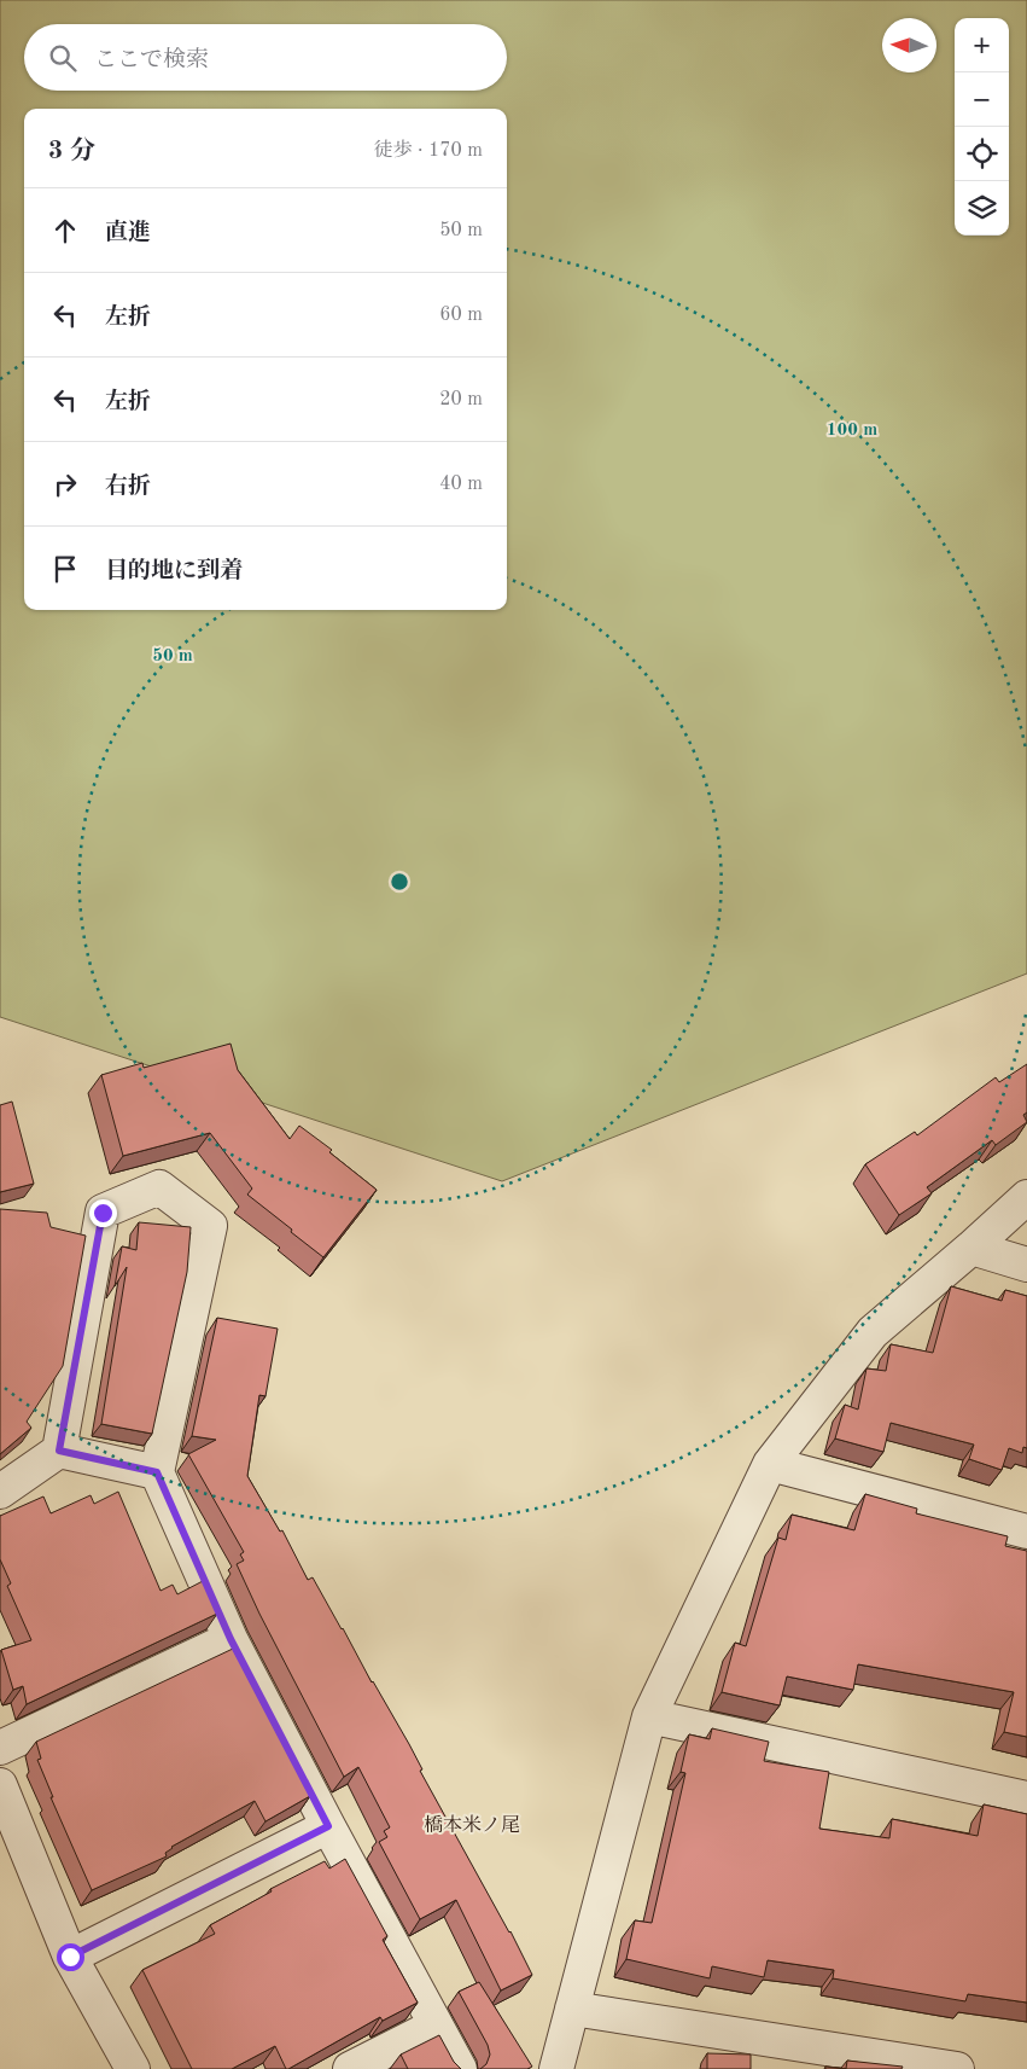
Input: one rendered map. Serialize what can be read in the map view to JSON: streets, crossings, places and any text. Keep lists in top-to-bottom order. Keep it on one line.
{"districts":["橋本米ノ尾"],"north":"left","page":{"map_buttons":["+","−"],"search":"ここで検索","heading":["3 分","徒歩 · 170 m"],"list":[["直進","50 m"],["左折","60 m"],["左折","20 m"],["右折","40 m"],"目的地に到着"]},"rings":["100 m","50 m"]}
